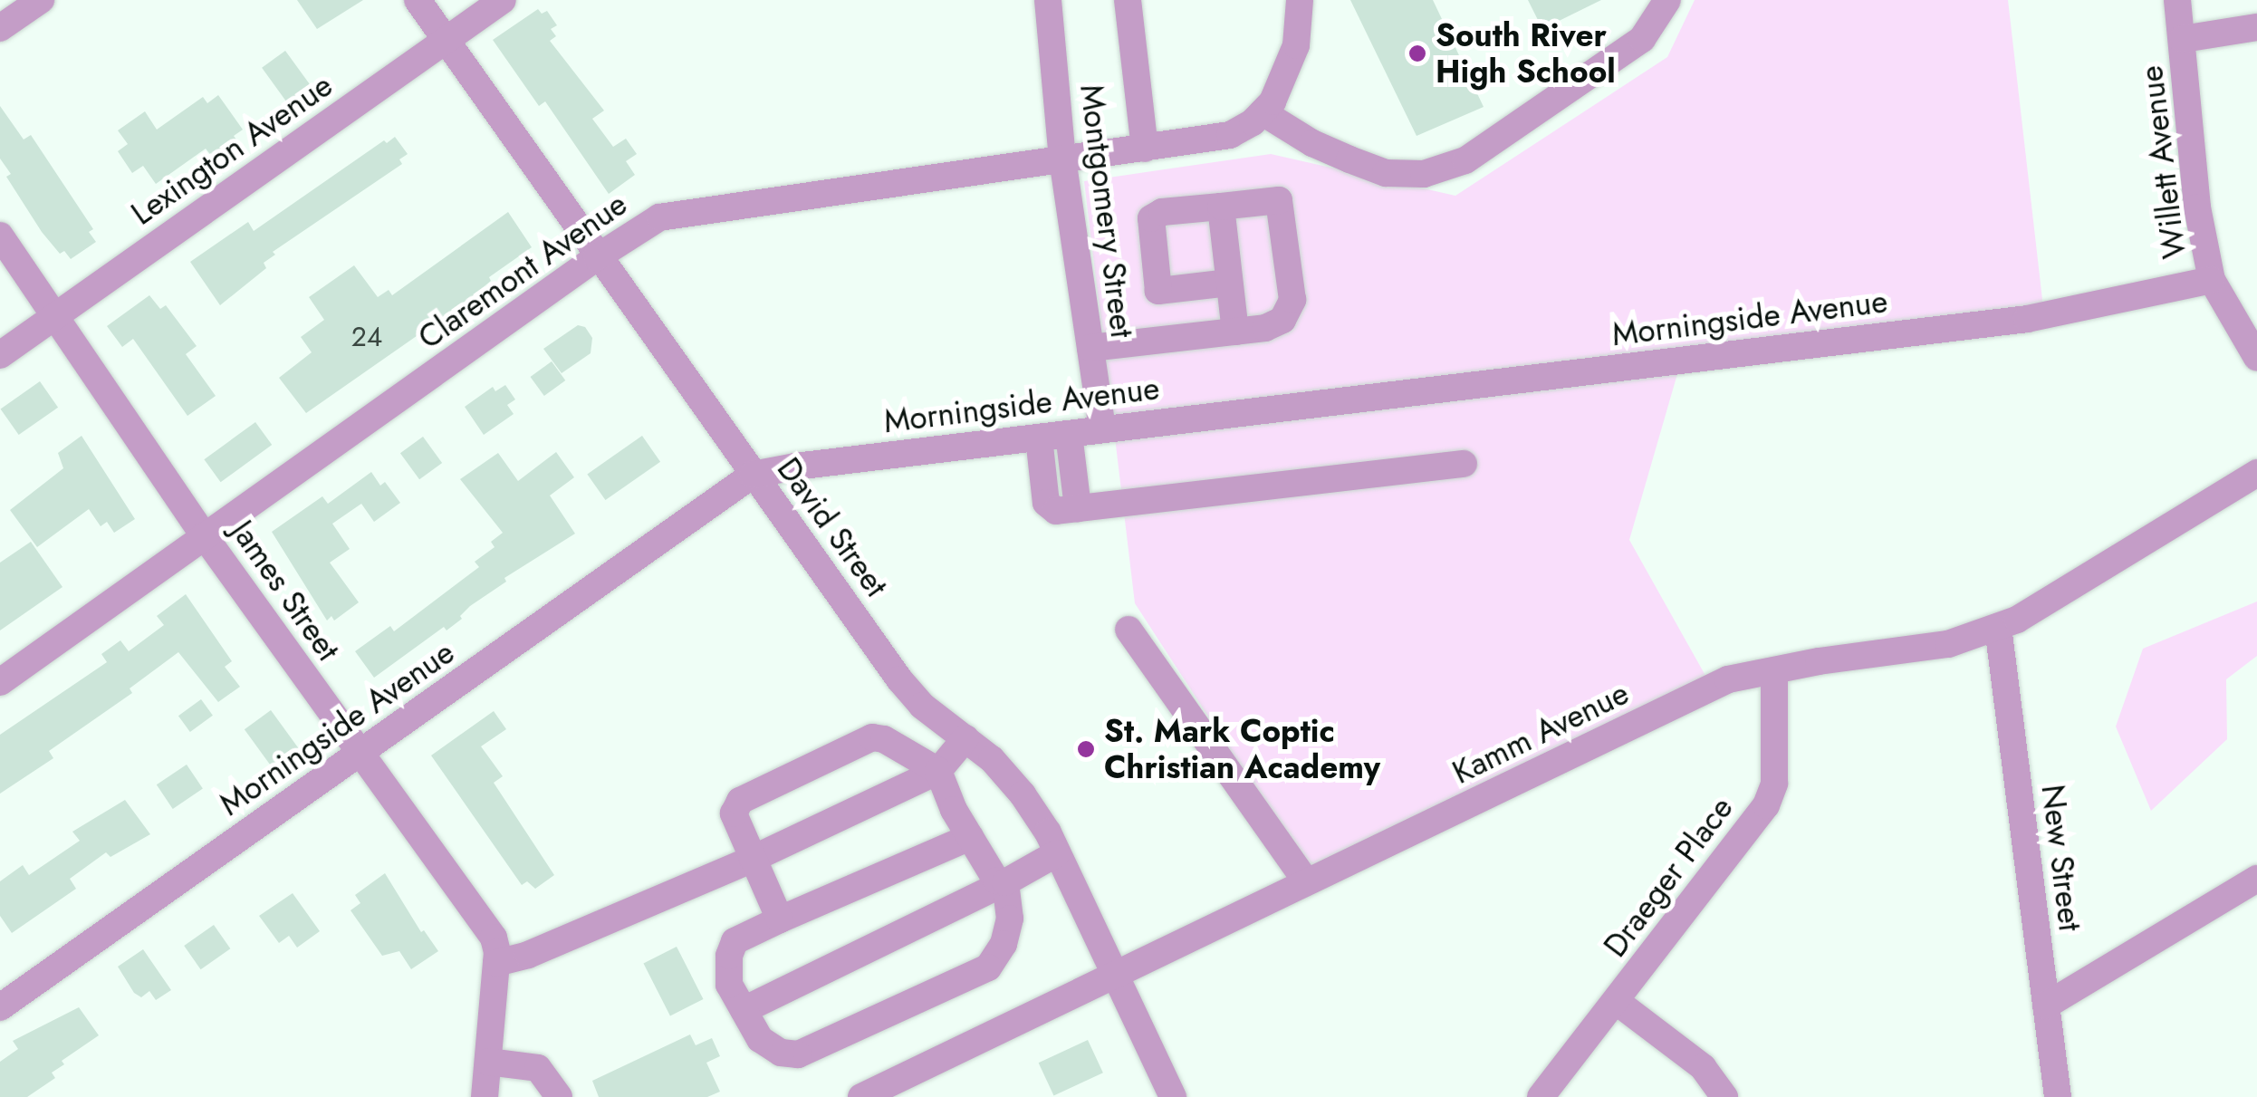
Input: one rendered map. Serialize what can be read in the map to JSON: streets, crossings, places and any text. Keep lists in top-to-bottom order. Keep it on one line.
{"streets":{"street":["Lexington Avenue","Willett Avenue","Montgomery Street","Claremont Avenue","Morningside Avenue","David Street","James Street","Kamm Avenue","New Street","Draeger Place"]},"crossings":[["Lexington Avenue","David Street"],["Lexington Avenue","James Street"],["Willett Avenue","Morningside Avenue"],["Montgomery Street","Claremont Avenue"],["Montgomery Street","Morningside Avenue"],["Claremont Avenue","David Street"],["Claremont Avenue","James Street"],["Morningside Avenue","David Street"],["Morningside Avenue","James Street"],["David Street","Kamm Avenue"],["Kamm Avenue","New Street"],["Kamm Avenue","Draeger Place"]],"places":["South River High School","St. Mark Coptic Christian Academy"],"house_numbers":["24"]}
